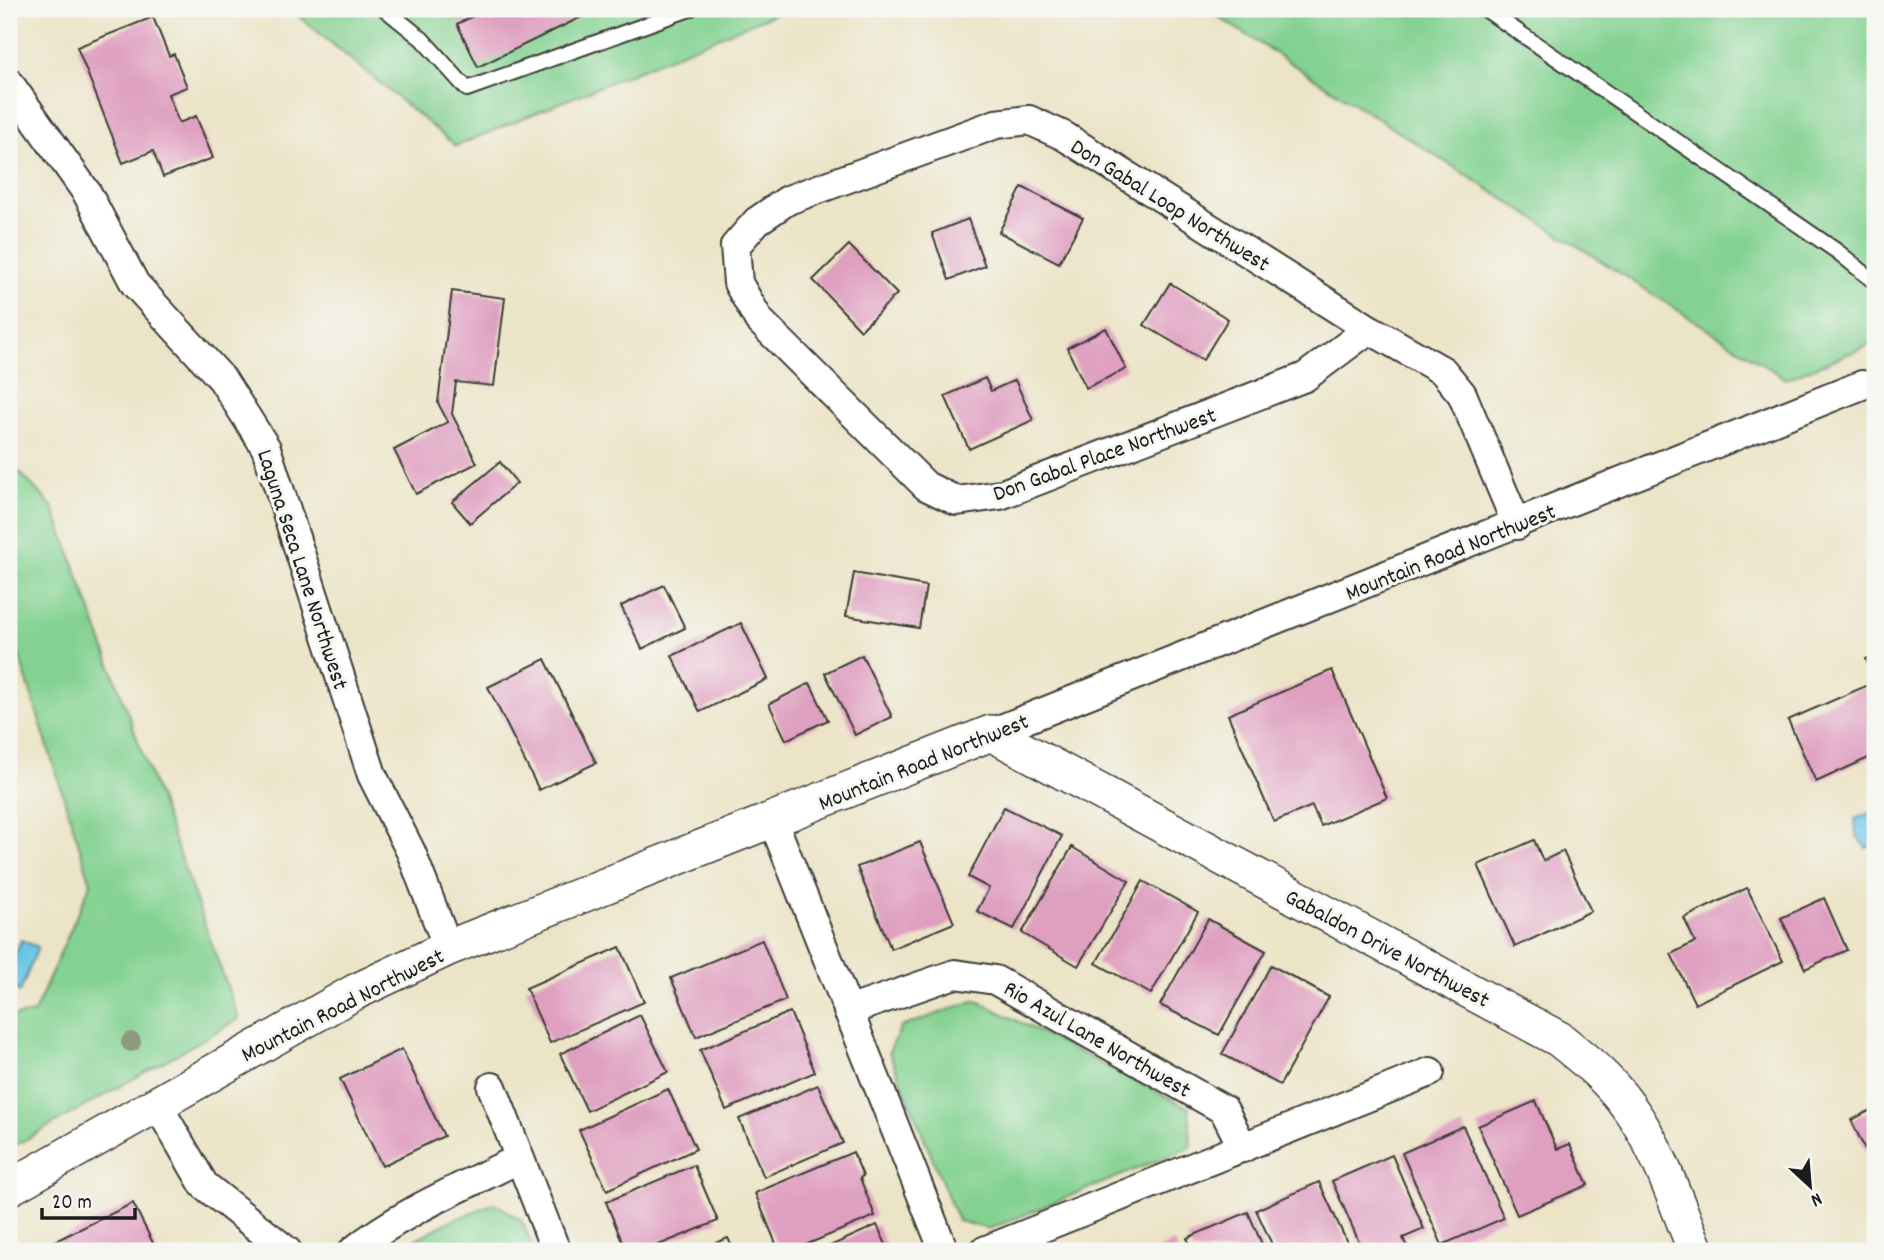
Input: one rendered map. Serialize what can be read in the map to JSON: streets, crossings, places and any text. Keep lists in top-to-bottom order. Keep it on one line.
{"streets":{"street":["Don Gabal Loop Northwest","Don Gabal Place Northwest","Mountain Road Northwest","Laguna Seca Lane Northwest","Gabaldon Drive Northwest","Rio Azul Lane Northwest"]},"crossings":[["Don Gabal Loop Northwest","Don Gabal Place Northwest"],["Don Gabal Loop Northwest","Mountain Road Northwest"],["Mountain Road Northwest","Laguna Seca Lane Northwest"],["Mountain Road Northwest","Gabaldon Drive Northwest"]],"scale_bar":"20 m","north":"bottom right"}
